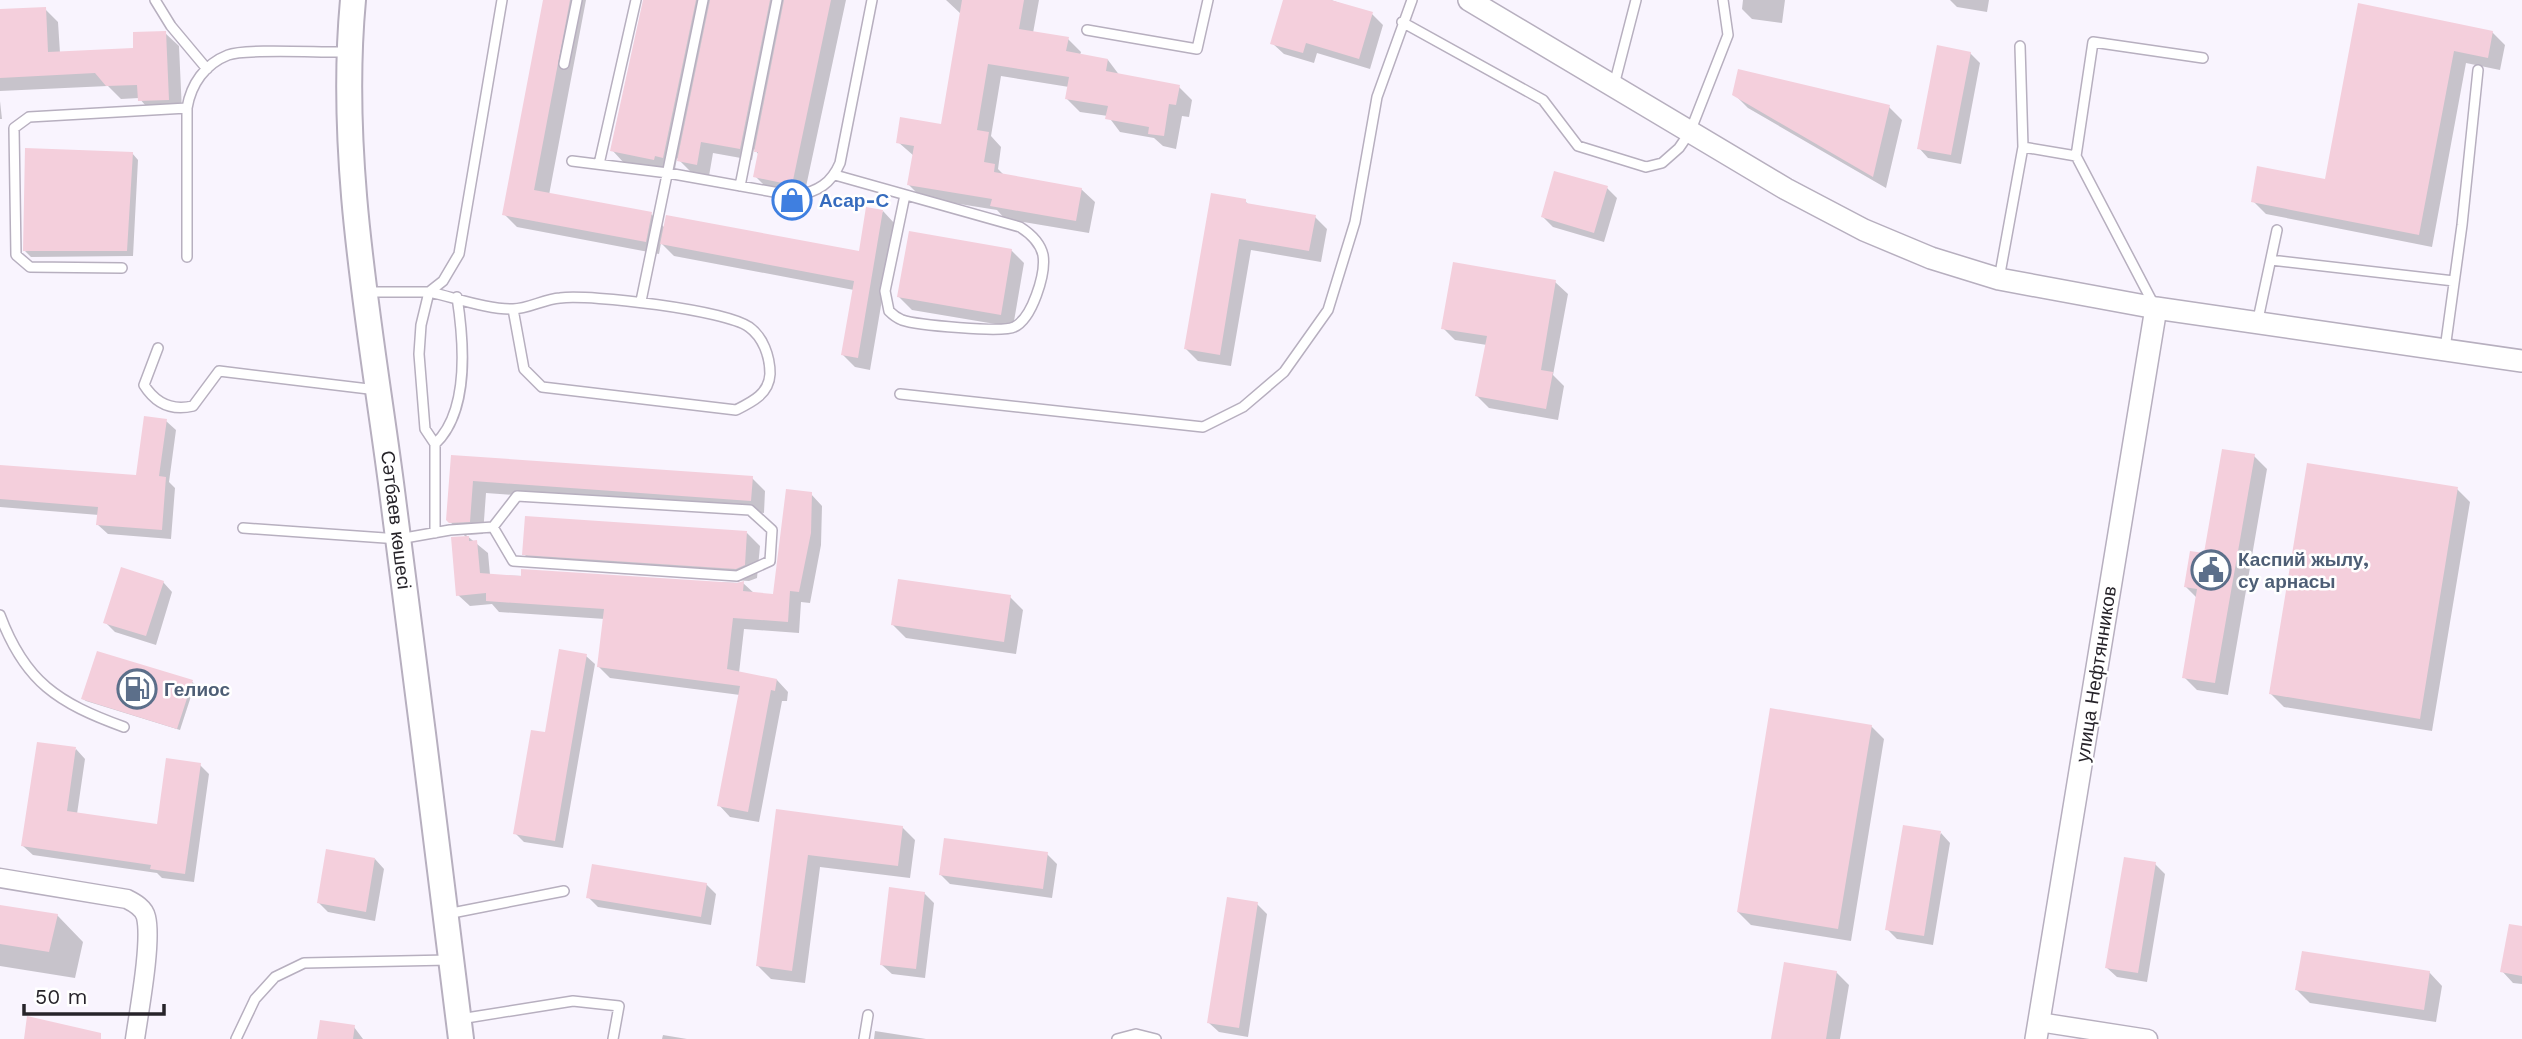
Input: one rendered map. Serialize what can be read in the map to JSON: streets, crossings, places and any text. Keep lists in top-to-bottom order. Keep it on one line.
{"streets":{"main road":["Сәтбаев көшесі"],"street":["улица Нефтянников"]},"places":{"shop":["Асар-С"],"public building":["Каспий жылу, су арнасы"],"fuel station":["Гелиос"]},"scale_bar":"50 m"}
